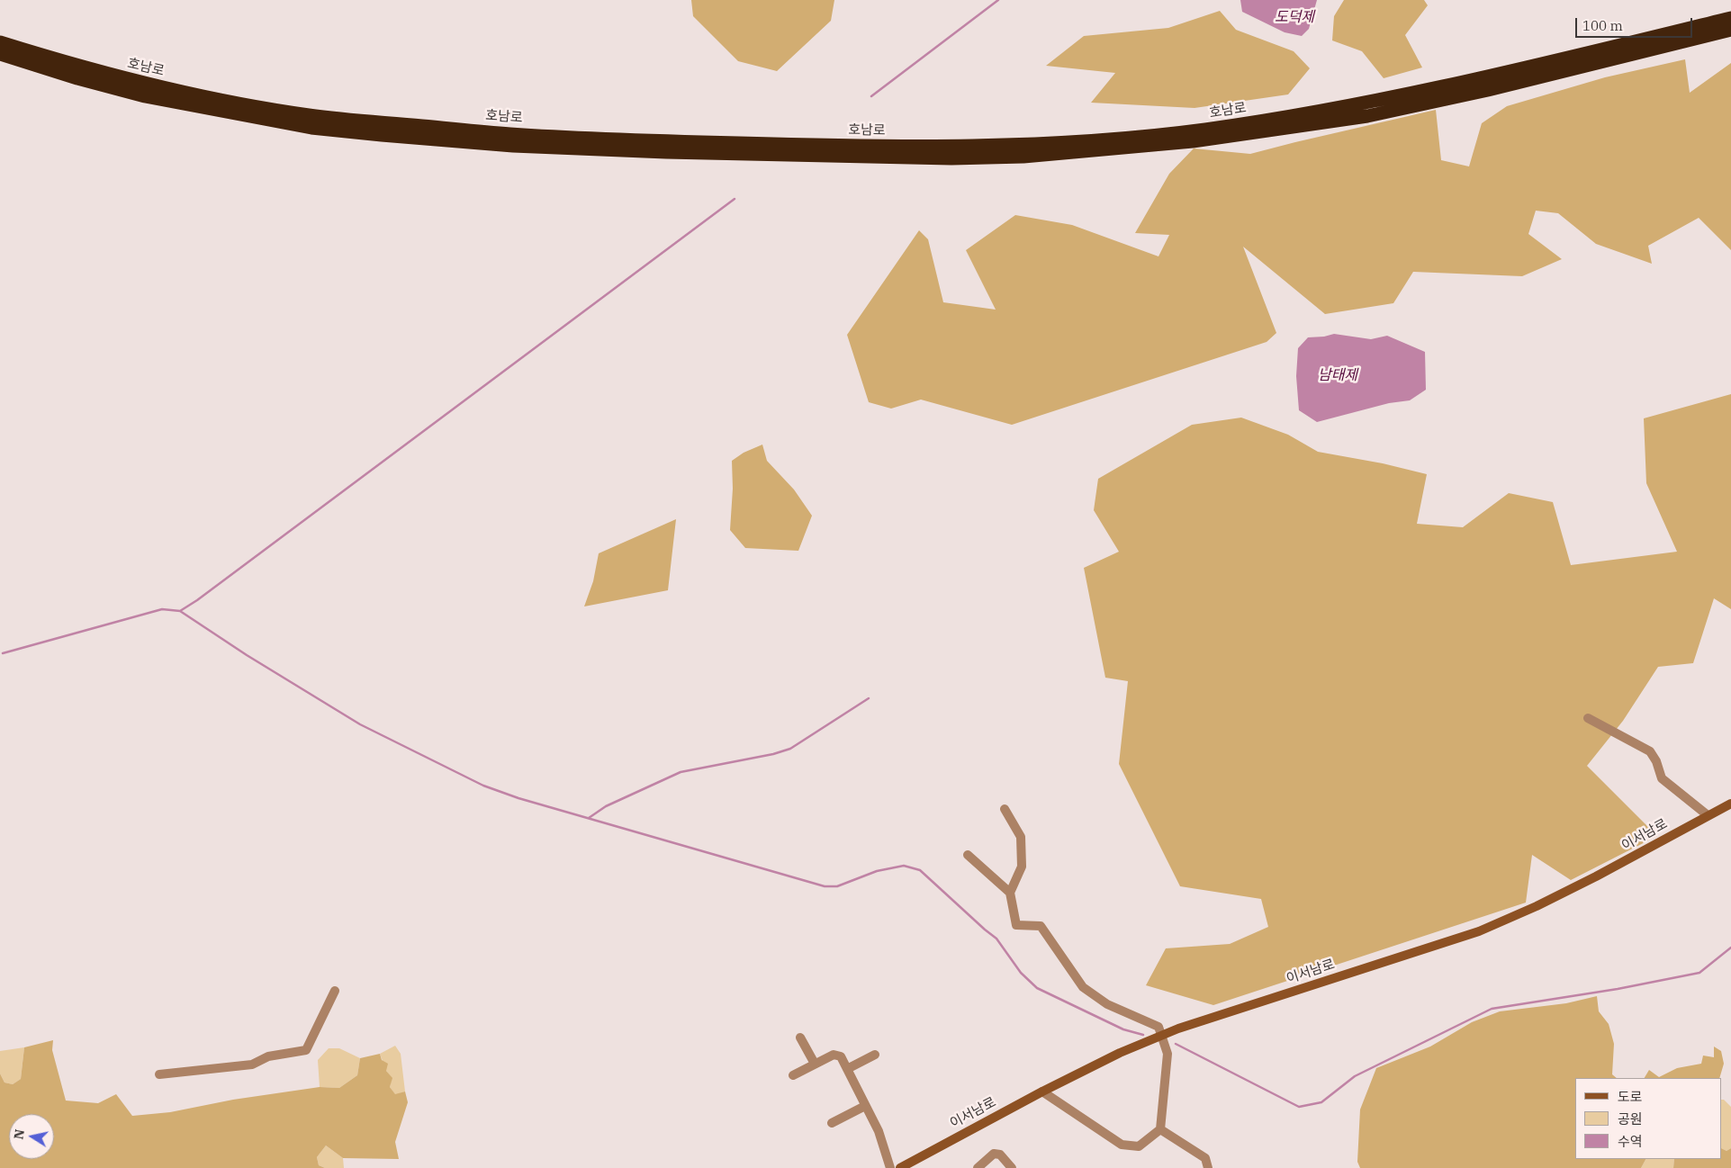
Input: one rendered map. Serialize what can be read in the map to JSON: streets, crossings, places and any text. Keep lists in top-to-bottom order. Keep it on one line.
{"streets":{"highway":["호남로"],"main road":["이서남로"]},"water":["도덕제","남태제"],"legend":["도로","공원","수역"],"scale_bar":"100 m","north":"left"}
